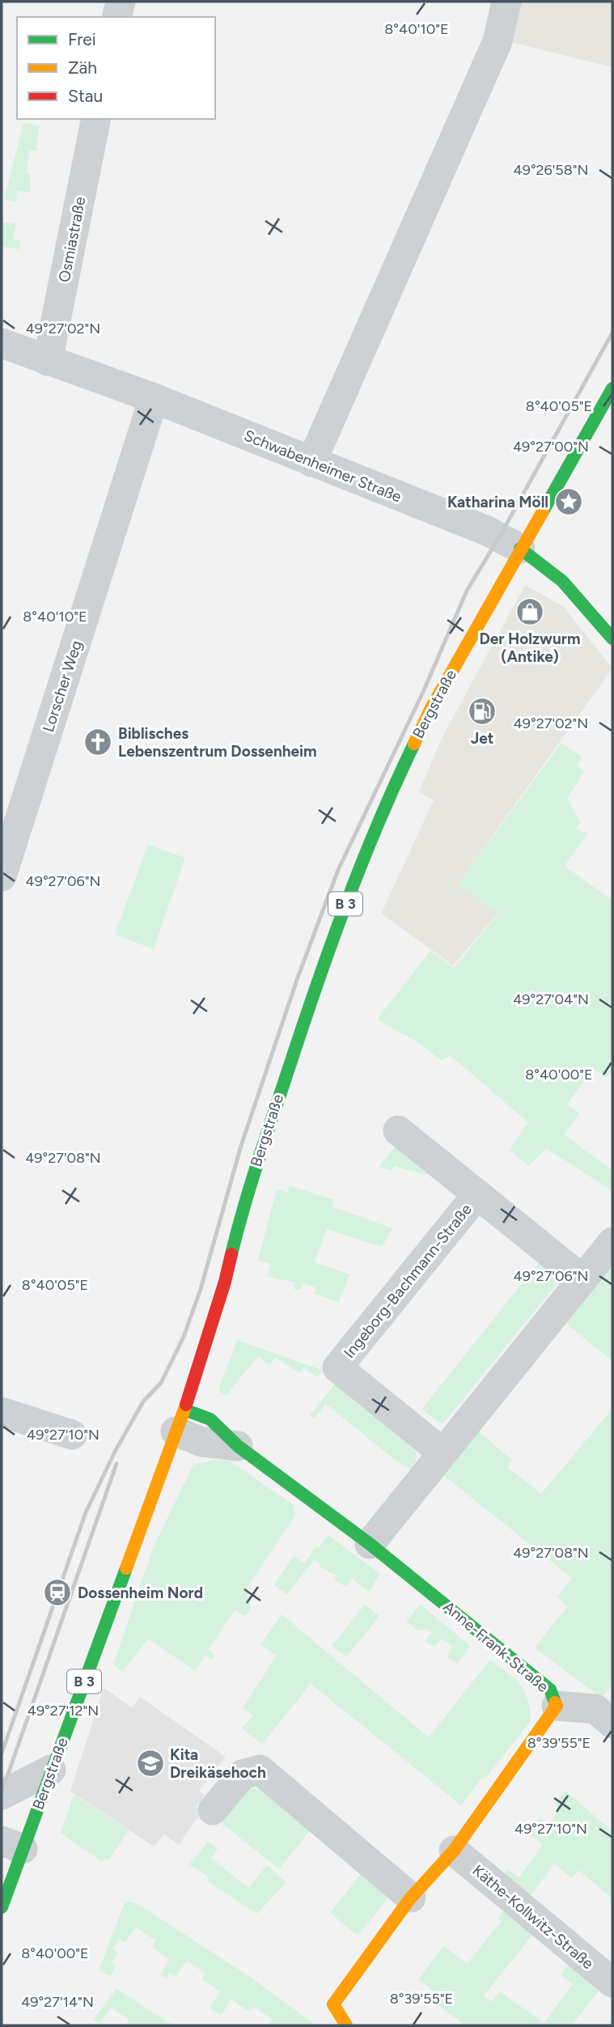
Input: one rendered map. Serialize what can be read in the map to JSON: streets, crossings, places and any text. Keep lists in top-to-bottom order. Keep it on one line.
{"streets":{"main road":["Schwabenheimer Straße","Bergstraße","B 3","Anne-Frank-Straße"],"street":["Osmiastraße","Lorscher Weg","Ingeborg-Bachmann-Straße","Käthe-Kollwitz-Straße"]},"crossings":[["Osmiastraße","Schwabenheimer Straße"],["Schwabenheimer Straße","Lorscher Weg"],["Schwabenheimer Straße","Bergstraße"],["Bergstraße","Anne-Frank-Straße"],["Anne-Frank-Straße","Käthe-Kollwitz-Straße"]],"places":{"place":["Katharina Möll"],"shop":["Der Holzwurm (Antike)"],"fuel station":["Jet"],"church":["Biblisches Lebenszentrum Dossenheim"],"station":["Dossenheim Nord"],"school or university":["Kita Dreikäsehoch"]},"legend":["Frei","Zäh","Stau"],"coordinates":["8°40'10\"E","49°26'58\"N","49°27'02\"N","8°40'05\"E","49°27'00\"N","49°27'06\"N","49°27'04\"N","8°40'00\"E","49°27'08\"N","49°27'10\"N","49°27'12\"N","8°39'55\"E","49°27'14\"N"]}
